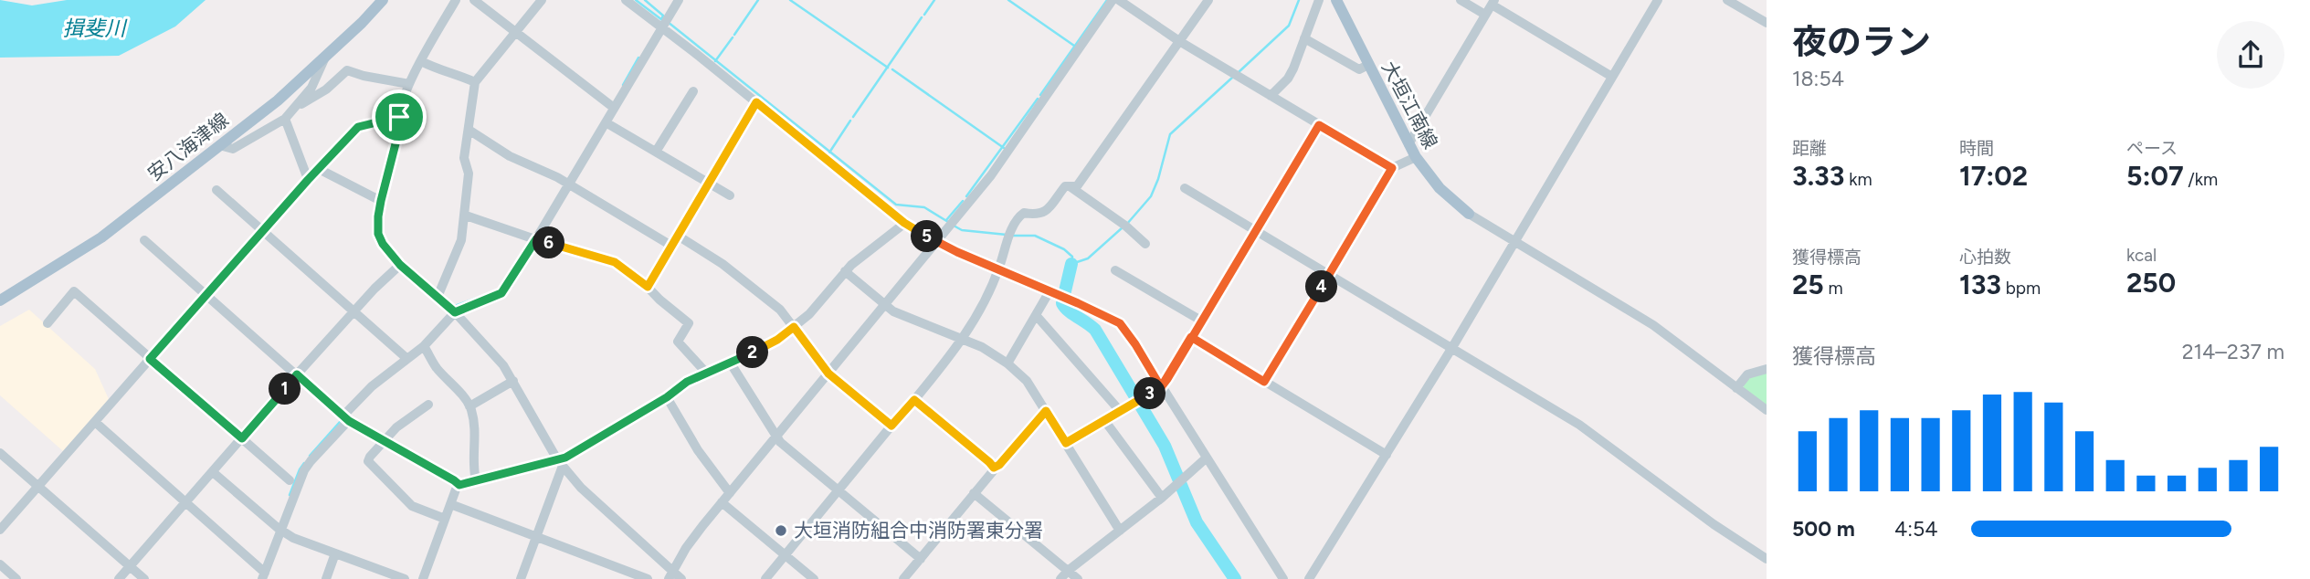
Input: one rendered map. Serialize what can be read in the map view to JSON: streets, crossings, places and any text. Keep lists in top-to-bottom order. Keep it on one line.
{"streets":{"main road":["大垣江南線","安八海津線"]},"water":["揖斐川"],"places":["大垣消防組合中消防署東分署"],"page":{"heading":["夜のラン","18:54"],"stats":[["距離","3.33 km"],["時間","17:02"],["ペース","5:07 /km"],["獲得標高","25 m"],["心拍数","133 bpm"],["kcal","250"]],"pins":["5","6","4","2","1","3"],"chart":["獲得標高","214–237 m"],"list":[{"name":"500 m","note":"4:54"}]}}
